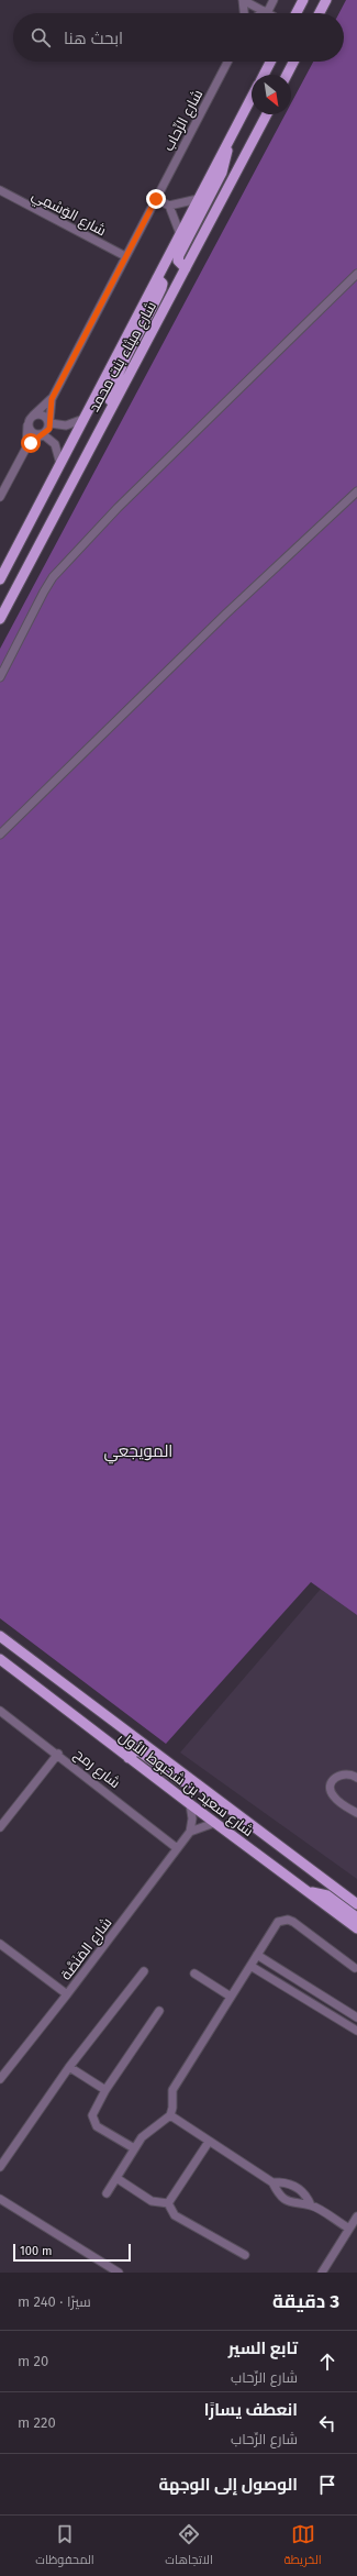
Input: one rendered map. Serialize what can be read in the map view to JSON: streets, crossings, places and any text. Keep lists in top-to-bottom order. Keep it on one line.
{"streets":{"main road":["شارع ميثاء بنت محمد","شارع سعيد بن شخبوط الأول"],"street":["شارع الرِّحاب","شارع الوَسْمِي","شارع رمح","شارع المَنَصَّة"]},"crossings":[["شارع الرِّحاب","شارع الوَسْمِي"],["شارع رمح","شارع المَنَصَّة"]],"districts":["المويجعي"],"scale_bar":"100 m","north":"bottom right","page":{"search":"ابحث هنا","scale":"100 m","heading":["3 دقيقة","سيرًا · 240 m"],"list":[["تابع السير","شارع الرِّحاب","20 m"],["انعطف يسارًا","شارع الرِّحاب","220 m"],"الوصول إلى الوجهة"],"nav":["الخريطة","الاتجاهات","المحفوظات"]}}
